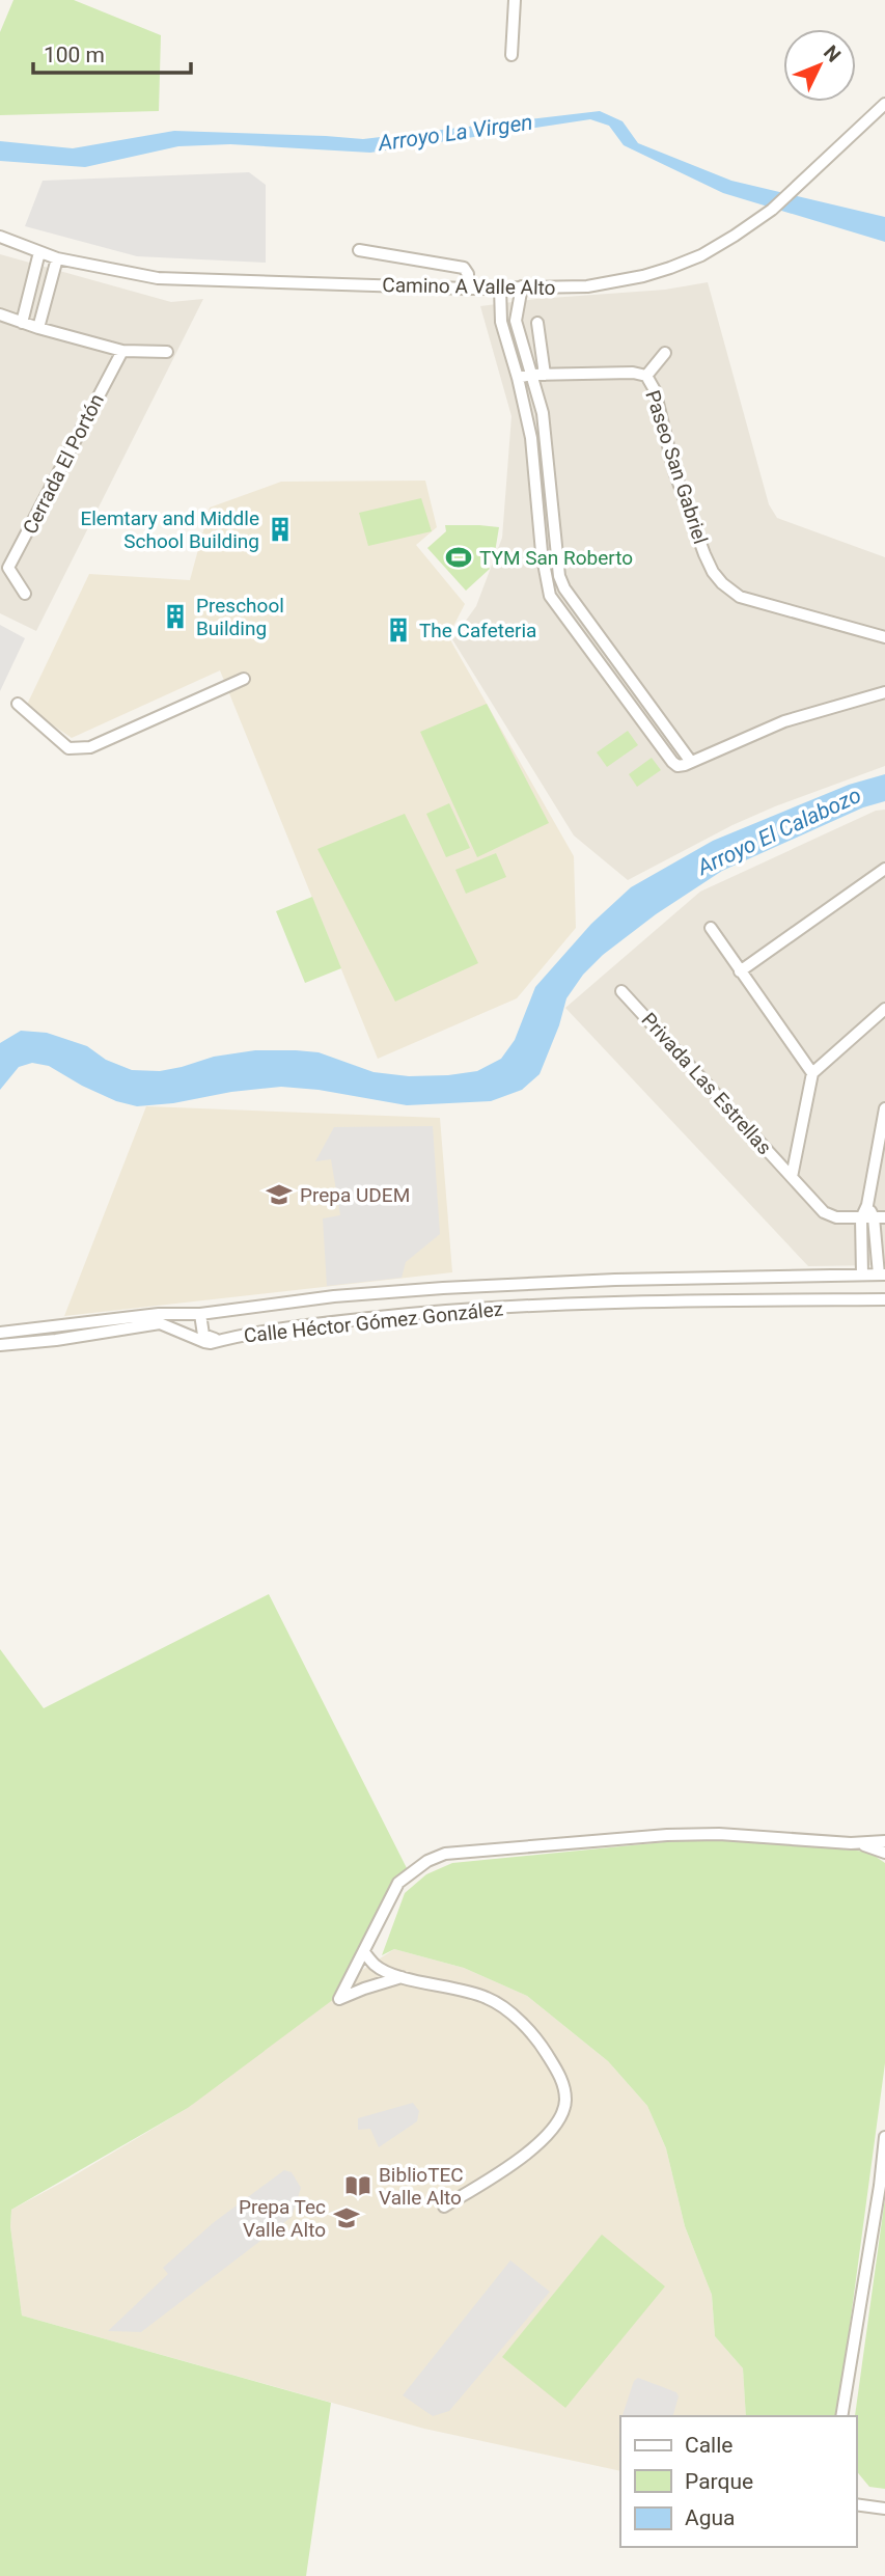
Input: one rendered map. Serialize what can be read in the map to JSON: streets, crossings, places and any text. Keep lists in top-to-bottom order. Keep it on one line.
{"streets":{"street":["Camino A Valle Alto","Cerrada El Portón","Paseo San Gabriel","Privada Las Estrellas","Calle Héctor Gómez González"]},"water":["Arroyo La Virgen","Arroyo El Calabozo"],"places":{"building":["Elemtary and Middle School Building","Preschool Building","The Cafeteria"],"sports":["TYM San Roberto"],"school or university":["Prepa UDEM","Prepa Tec Valle Alto"],"library":["BiblioTEC Valle Alto"]},"legend":["Calle","Parque","Agua"],"scale_bar":"100 m","north":"top right"}
